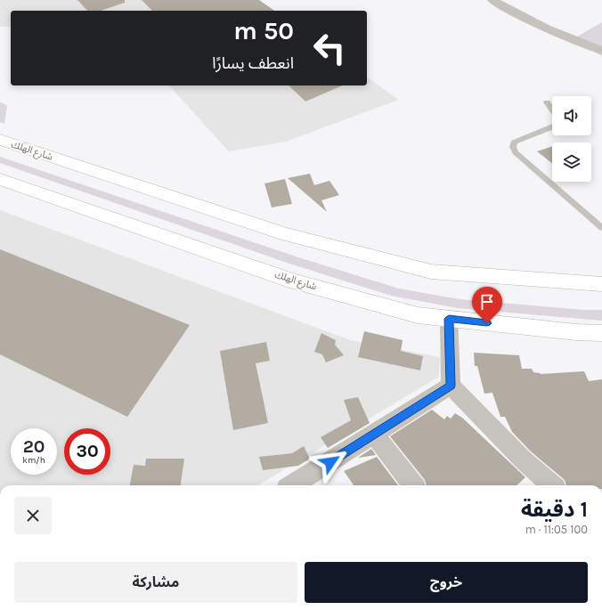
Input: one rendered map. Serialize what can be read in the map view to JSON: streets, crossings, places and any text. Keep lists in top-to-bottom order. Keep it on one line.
{"streets":{"highway":["شارع الهلك"]},"page":{"turn":["50 m","انعطف يسارًا"],"speed":"20 km/h","limit":"30","heading":["1 دقيقة","100 m · 11:05"],"buttons":["خروج","مشاركة"]}}
